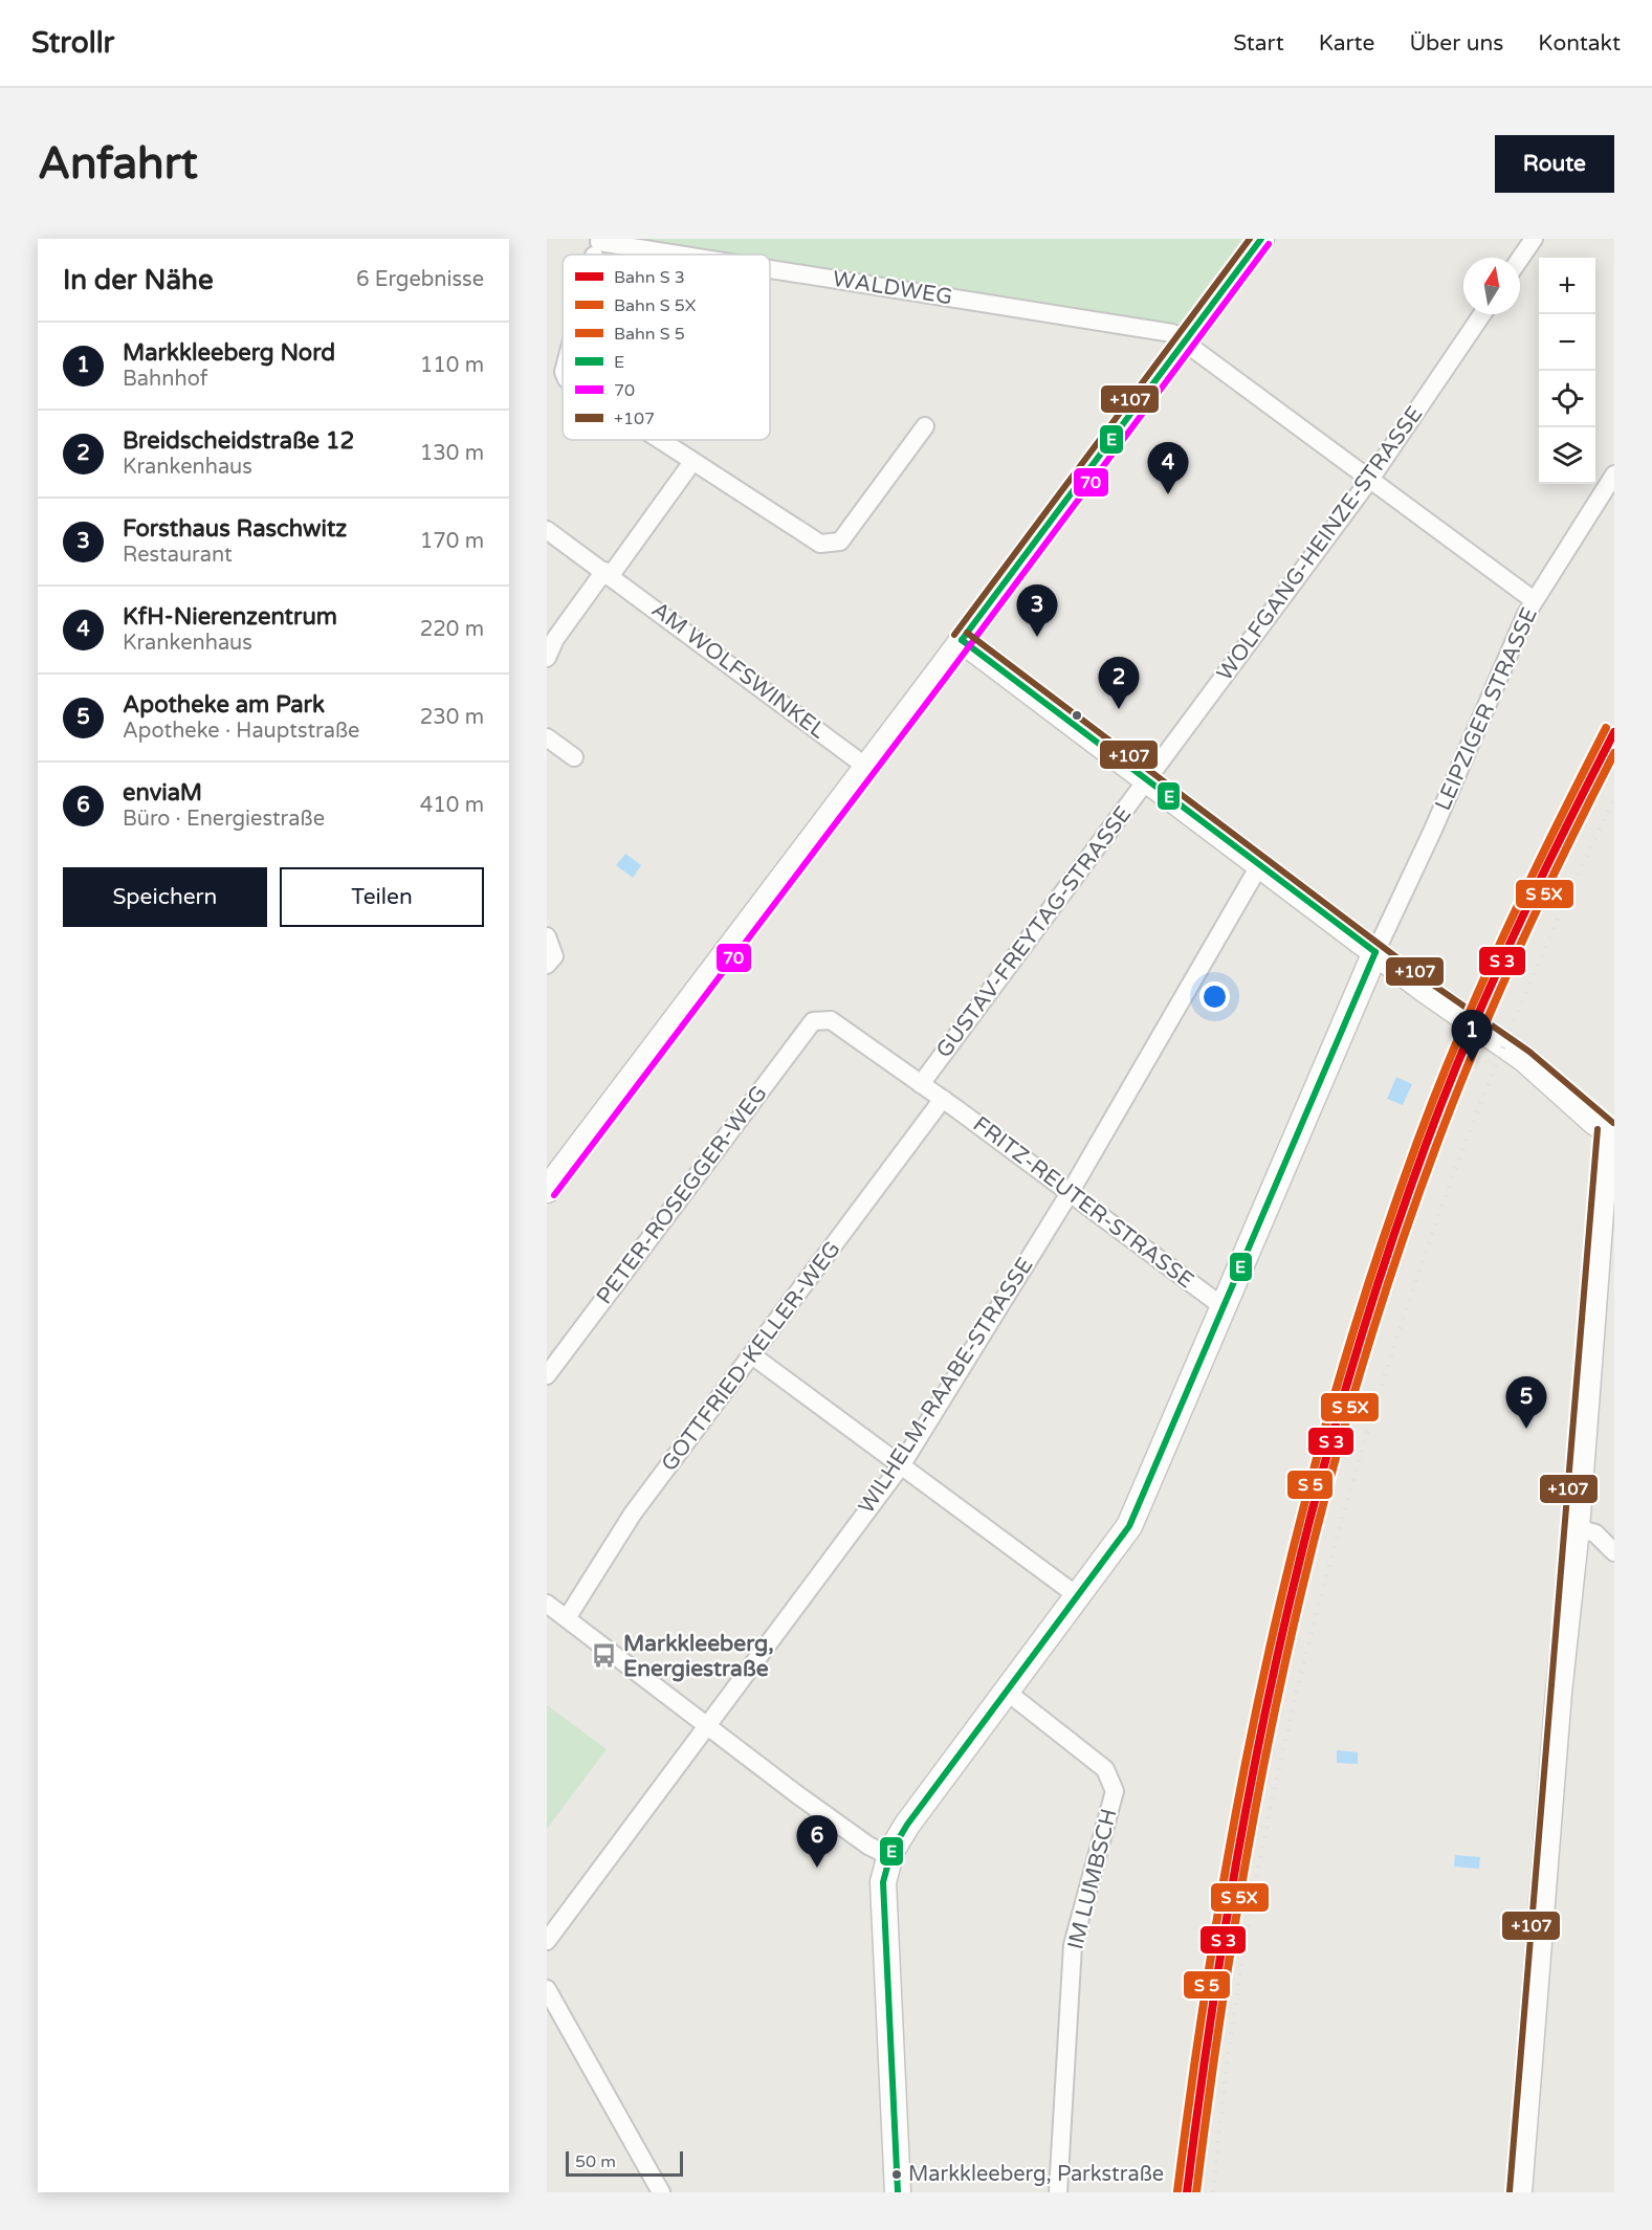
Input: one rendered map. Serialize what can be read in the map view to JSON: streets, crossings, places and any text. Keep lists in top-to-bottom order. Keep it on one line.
{"streets":{"street":["WALDWEG","WOLFGANG-HEINZE-STRASSE","AM WOLFSWINKEL","LEIPZIGER STRASSE","GUSTAV-FREYTAG-STRASSE","PETER-ROSEGGER-WEG","FRITZ-REUTER-STRASSE","GOTTFRIED-KELLER-WEG","WILHELM-RAABE-STRASSE","IM LUMBSCH"]},"crossings":[["WALDWEG","WOLFGANG-HEINZE-STRASSE"],["WALDWEG","LEIPZIGER STRASSE"],["WOLFGANG-HEINZE-STRASSE","GUSTAV-FREYTAG-STRASSE"],["GUSTAV-FREYTAG-STRASSE","FRITZ-REUTER-STRASSE"],["PETER-ROSEGGER-WEG","FRITZ-REUTER-STRASSE"],["FRITZ-REUTER-STRASSE","GOTTFRIED-KELLER-WEG"],["FRITZ-REUTER-STRASSE","WILHELM-RAABE-STRASSE"]],"places":{"bus stop":["Markkleeberg, Energiestraße"],"other":["Markkleeberg, Parkstraße"]},"lines":["transit line E","transit line +107","transit line 70"],"legend":["Bahn S 3","Bahn S 5X","Bahn S 5","E","70","+107"],"scale_bar":"50 m","north":"top","page":{"header":"Strollr","nav":["Start","Karte","Über uns","Kontakt"],"buttons":["Route",["Speichern","Teilen"]],"title":"Anfahrt","heading":["In der Nähe","6 Ergebnisse"],"map_buttons":["+","−"],"list":[{"mark":"1","name":"Markkleeberg Nord","note":"Bahnhof","value":"110 m"},{"mark":"2","name":"Breidscheidstraße 12","note":"Krankenhaus","value":"130 m"},{"mark":"3","name":"Forsthaus Raschwitz","note":"Restaurant","value":"170 m"},{"mark":"4","name":"KfH-Nierenzentrum","note":"Krankenhaus","value":"220 m"},{"mark":"5","name":"Apotheke am Park","note":"Apotheke · Hauptstraße","value":"230 m"},{"mark":"6","name":"enviaM","note":"Büro · Energiestraße","value":"410 m"}],"pins":["4","3","2","1","5","6"],"scale":"50 m"}}
